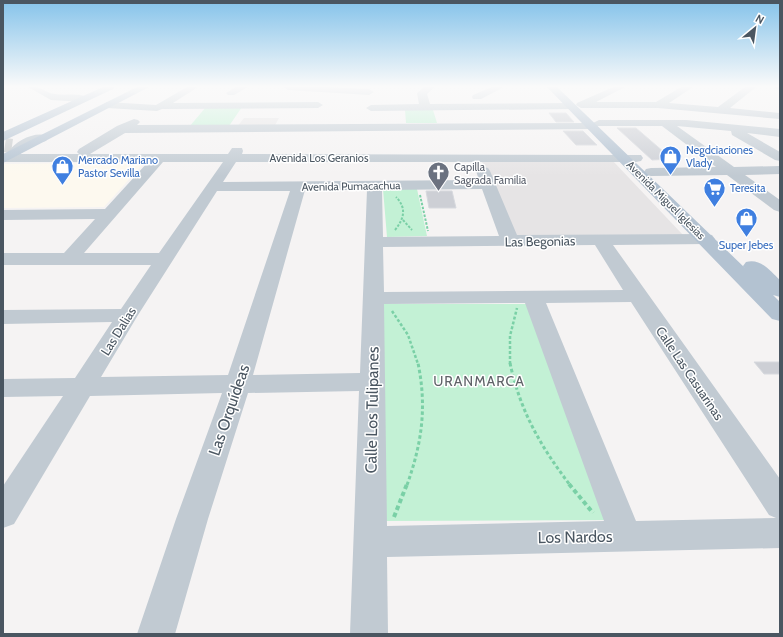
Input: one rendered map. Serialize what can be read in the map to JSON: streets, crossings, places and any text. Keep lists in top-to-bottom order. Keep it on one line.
{"streets":{"main road":["Avenida Miguel Iglesias"],"street":["Avenida Los Geranios","Avenida Pumacachua","Las Begonias","Las Dalias","Calle Las Casuarinas","Las Orquídeas","Calle Los Tulipanes","Los Nardos"]},"crossings":[["Avenida Los Geranios","Avenida Miguel Iglesias"],["Avenida Los Geranios","Las Dalias"],["Avenida Pumacachua","Las Dalias"],["Avenida Pumacachua","Las Orquídeas"],["Avenida Pumacachua","Calle Los Tulipanes"],["Avenida Miguel Iglesias","Las Begonias"],["Las Begonias","Calle Las Casuarinas"],["Las Begonias","Calle Los Tulipanes"],["Calle Los Tulipanes","Los Nardos"]],"districts":["URANMARCA"],"places":{"shop":["Negdciaciones Vlady","Mercado Mariano Pastor Sevilla","Super Jebes"],"church":["Capilla Sagrada Familia"],"supermarket":["Teresita"]},"north":"top right"}
